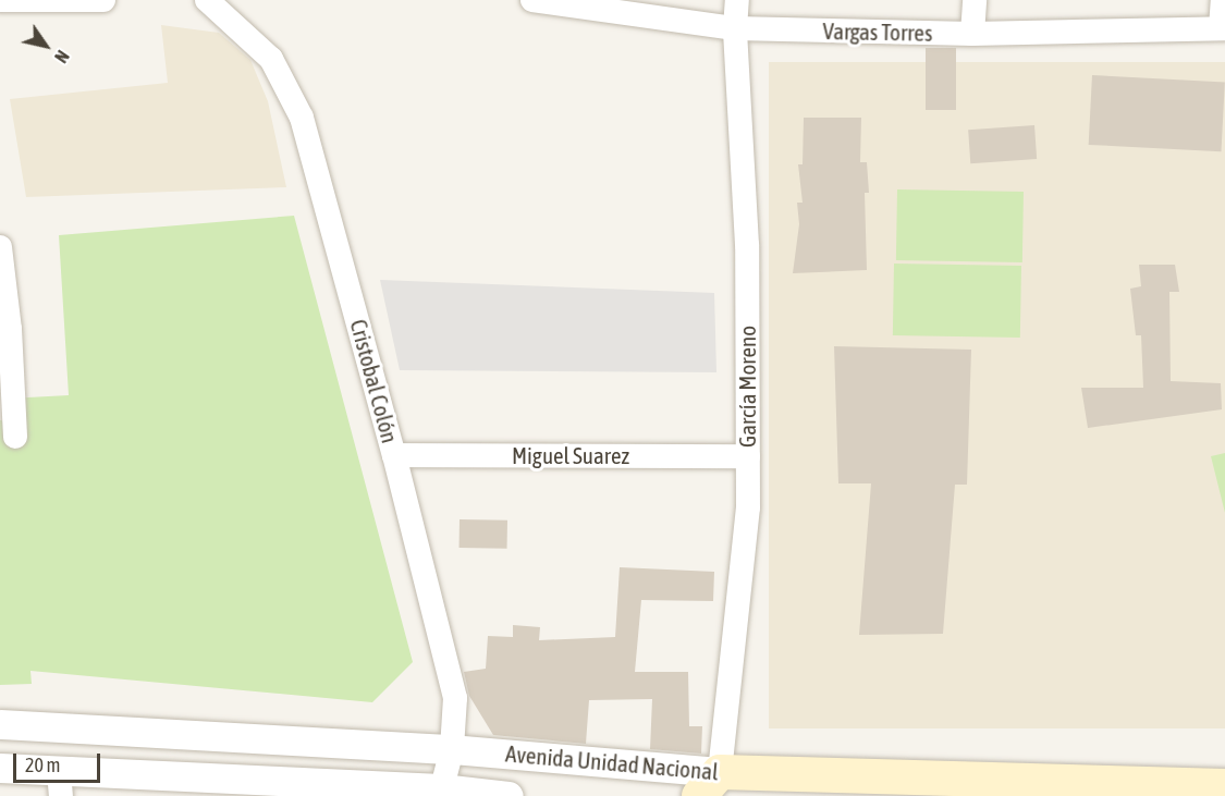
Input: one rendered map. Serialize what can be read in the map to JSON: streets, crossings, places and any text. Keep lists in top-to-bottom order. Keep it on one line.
{"streets":{"main road":["Avenida Unidad Nacional"],"street":["Vargas Torres","Cristobal Colón","García Moreno","Miguel Suarez"]},"crossings":[["Vargas Torres","García Moreno"],["Cristobal Colón","Miguel Suarez"],["Cristobal Colón","Avenida Unidad Nacional"],["García Moreno","Miguel Suarez"],["García Moreno","Avenida Unidad Nacional"]],"scale_bar":"20 m","north":"bottom right"}
